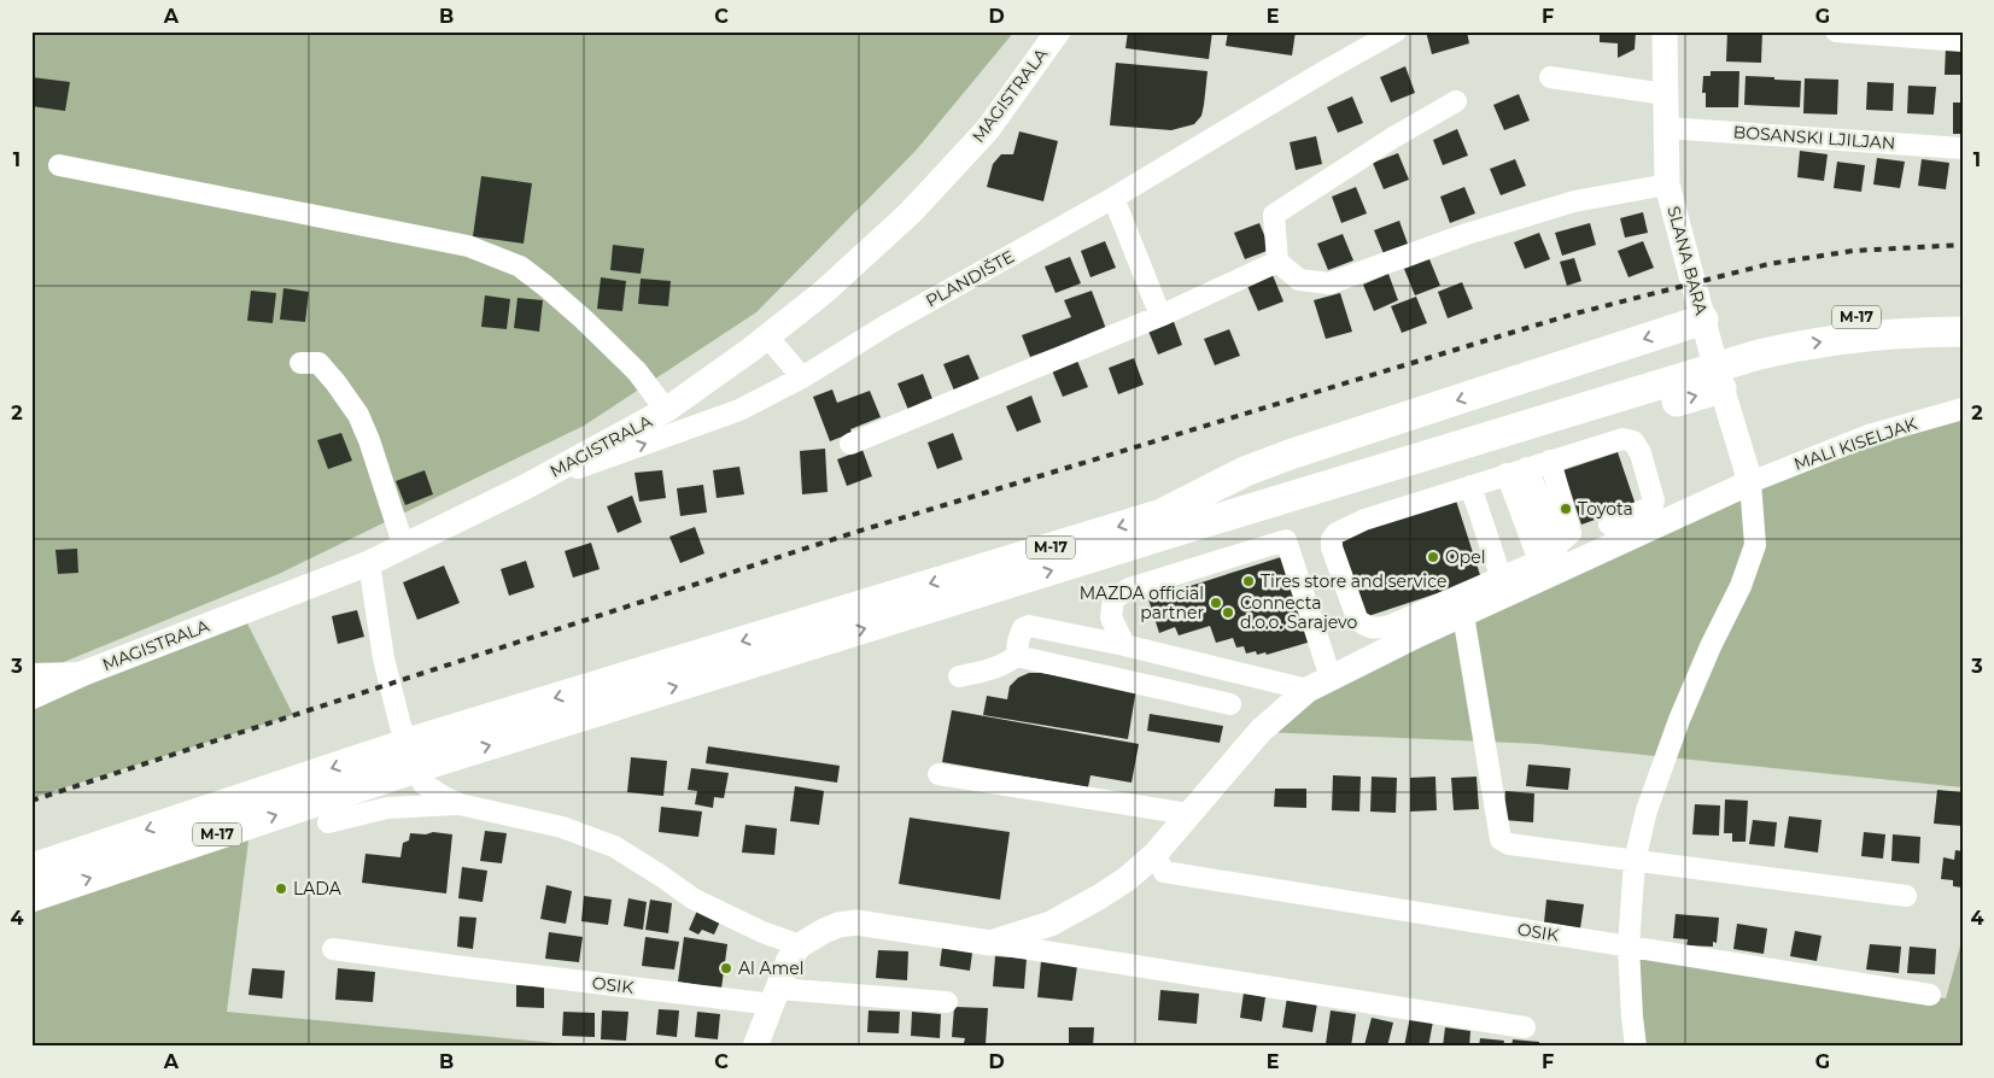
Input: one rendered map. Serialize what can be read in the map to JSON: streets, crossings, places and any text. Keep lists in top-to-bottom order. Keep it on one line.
{"streets":{"highway":["M-17"],"main road":["MAGISTRALA","SLANA BARA"],"street":["BOSANSKI LJILJAN","PLANDIŠTE","MALI KISELJAK","OSIK"]},"crossings":[["MAGISTRALA","PLANDIŠTE"],["BOSANSKI LJILJAN","SLANA BARA"],["SLANA BARA","MALI KISELJAK"]],"places":["Toyota","Opel","Tires store and service","MAZDA official partner","Connecta d.o.o. Sarajevo","LADA","Al Amel"],"grid":{"columns":["A","B","C","D","E","F","G"],"rows":["1","2","3","4"]}}
